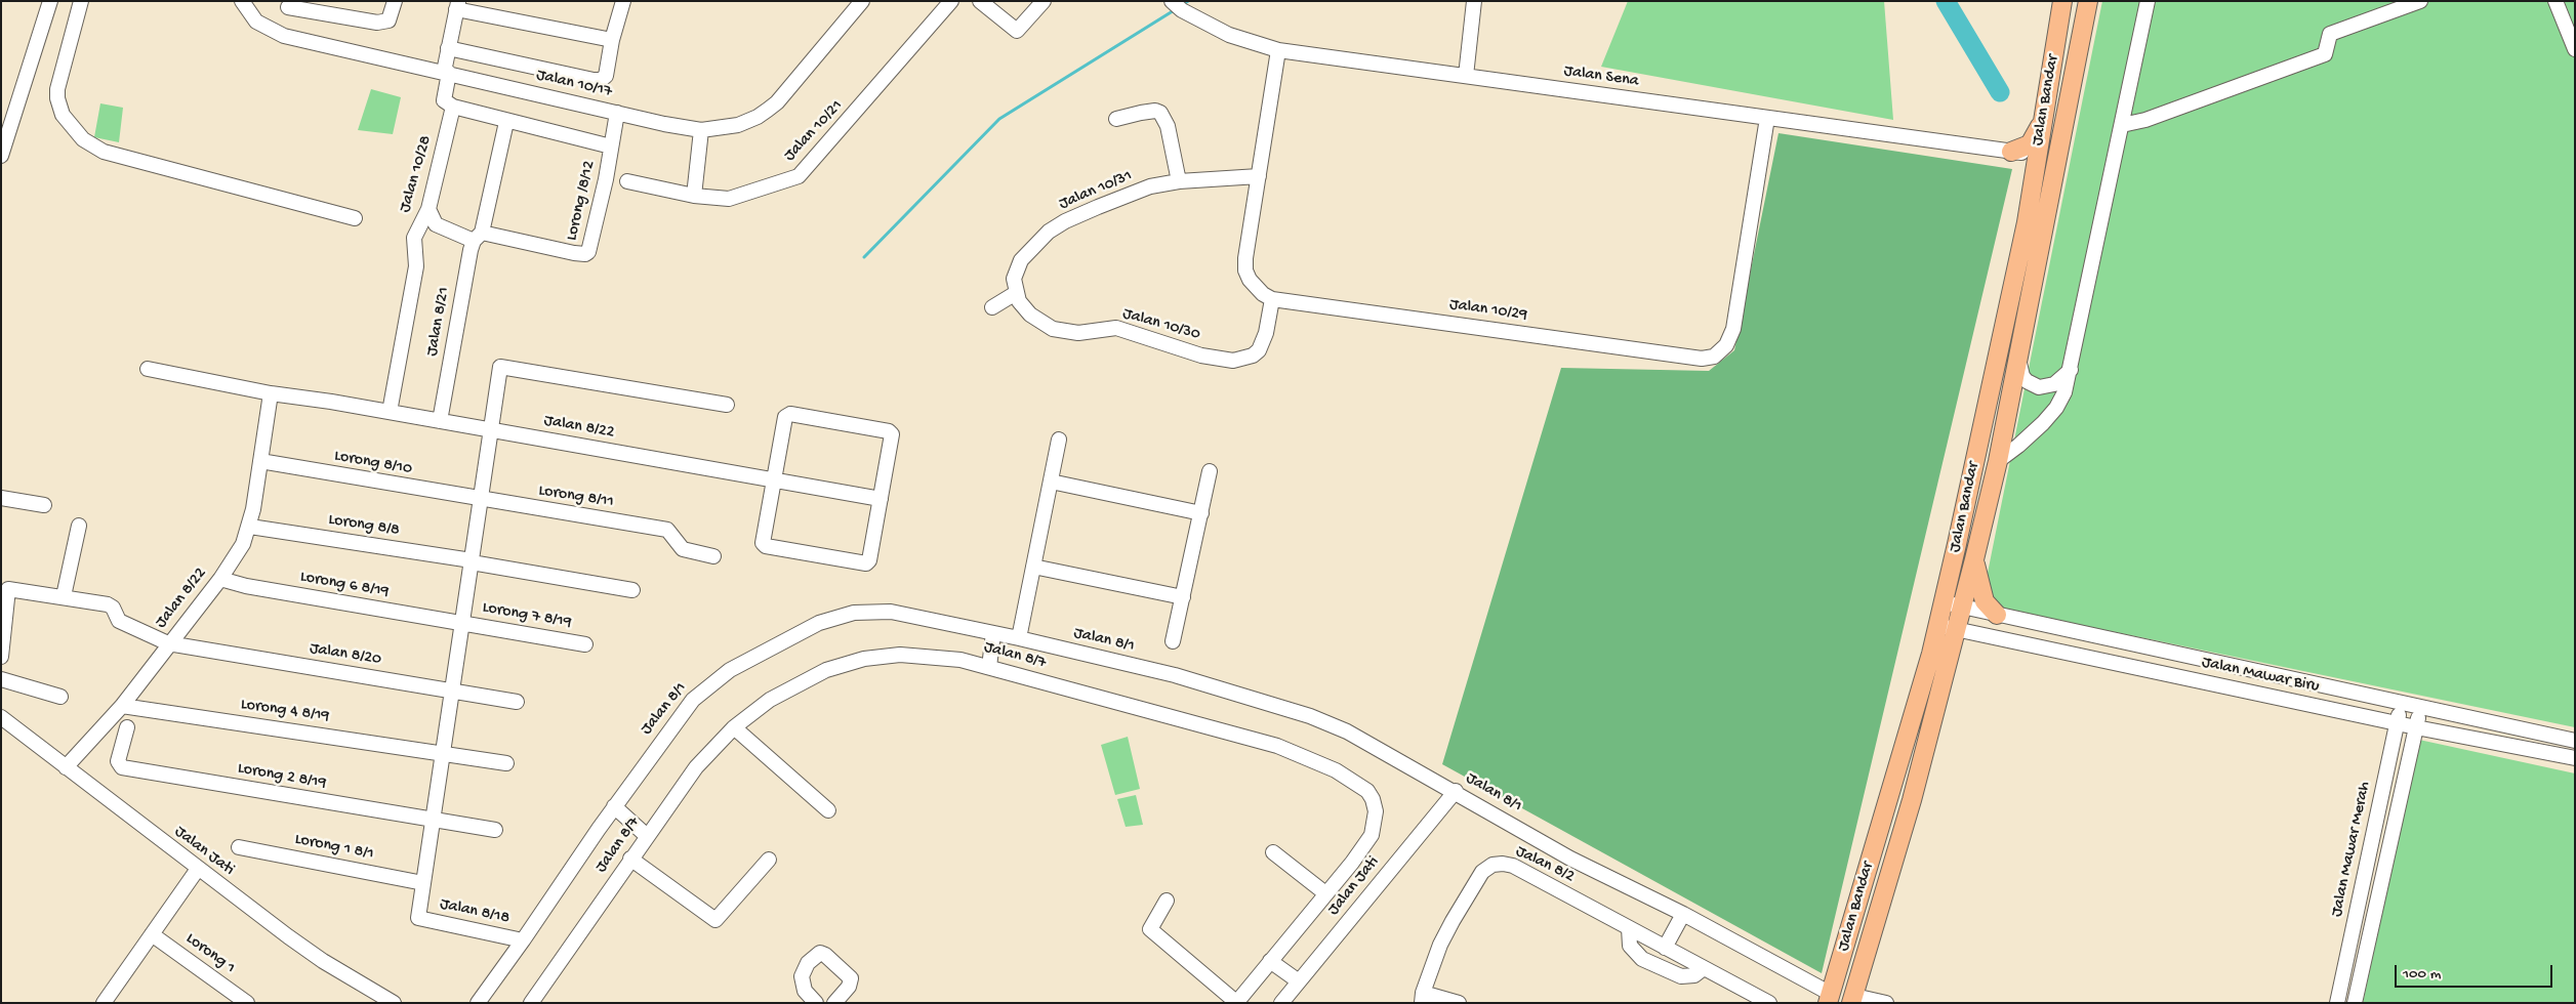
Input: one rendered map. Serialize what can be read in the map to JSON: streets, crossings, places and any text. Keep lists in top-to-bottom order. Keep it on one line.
{"streets":{"main road":["Jalan Bandar"],"street":["Jalan Sena","Jalan 10/17","Jalan 10/21","Jalan 10/28","Jalan 10/31","Lorong /8/12","Jalan 10/29","Jalan 8/21","Jalan 10/30","Jalan 8/22","Lorong 8/10","Lorong 8/11","Lorong 8/8","Lorong 6 8/19","Lorong 7 8/19","Jalan 8/1","Jalan 8/20","Jalan 8/7","Jalan Mawar Biru","Lorong 4 8/19","Lorong 2 8/19","Lorong 1 8/1","Jalan Mawar Merah","Jalan Jati","Jalan 8/2","Jalan 8/18","Lorong 1"]},"crossings":[["Jalan Sena","Jalan Bandar"],["Jalan Sena","Jalan 10/29"],["Jalan 10/17","Lorong /8/12"],["Jalan Bandar","Jalan 8/1"],["Jalan Bandar","Jalan Mawar Biru"],["Jalan 10/28","Jalan 8/22"],["Jalan 10/31","Jalan 10/30"],["Lorong /8/12","Jalan 8/21"],["Jalan 10/29","Jalan 10/30"],["Jalan 8/21","Jalan 8/22"],["Jalan 8/22","Lorong 8/10"],["Jalan 8/22","Lorong 8/8"],["Jalan 8/22","Lorong 6 8/19"],["Jalan 8/22","Jalan 8/20"],["Jalan 8/22","Lorong 4 8/19"],["Jalan 8/22","Jalan Jati"],["Lorong 8/10","Lorong 8/11"],["Lorong 6 8/19","Lorong 7 8/19"],["Jalan 8/1","Jalan Jati"],["Jalan 8/1","Jalan 8/18"],["Jalan Mawar Biru","Jalan Mawar Merah"],["Lorong 1 8/1","Jalan 8/18"]],"scale_bar":"100 m"}
